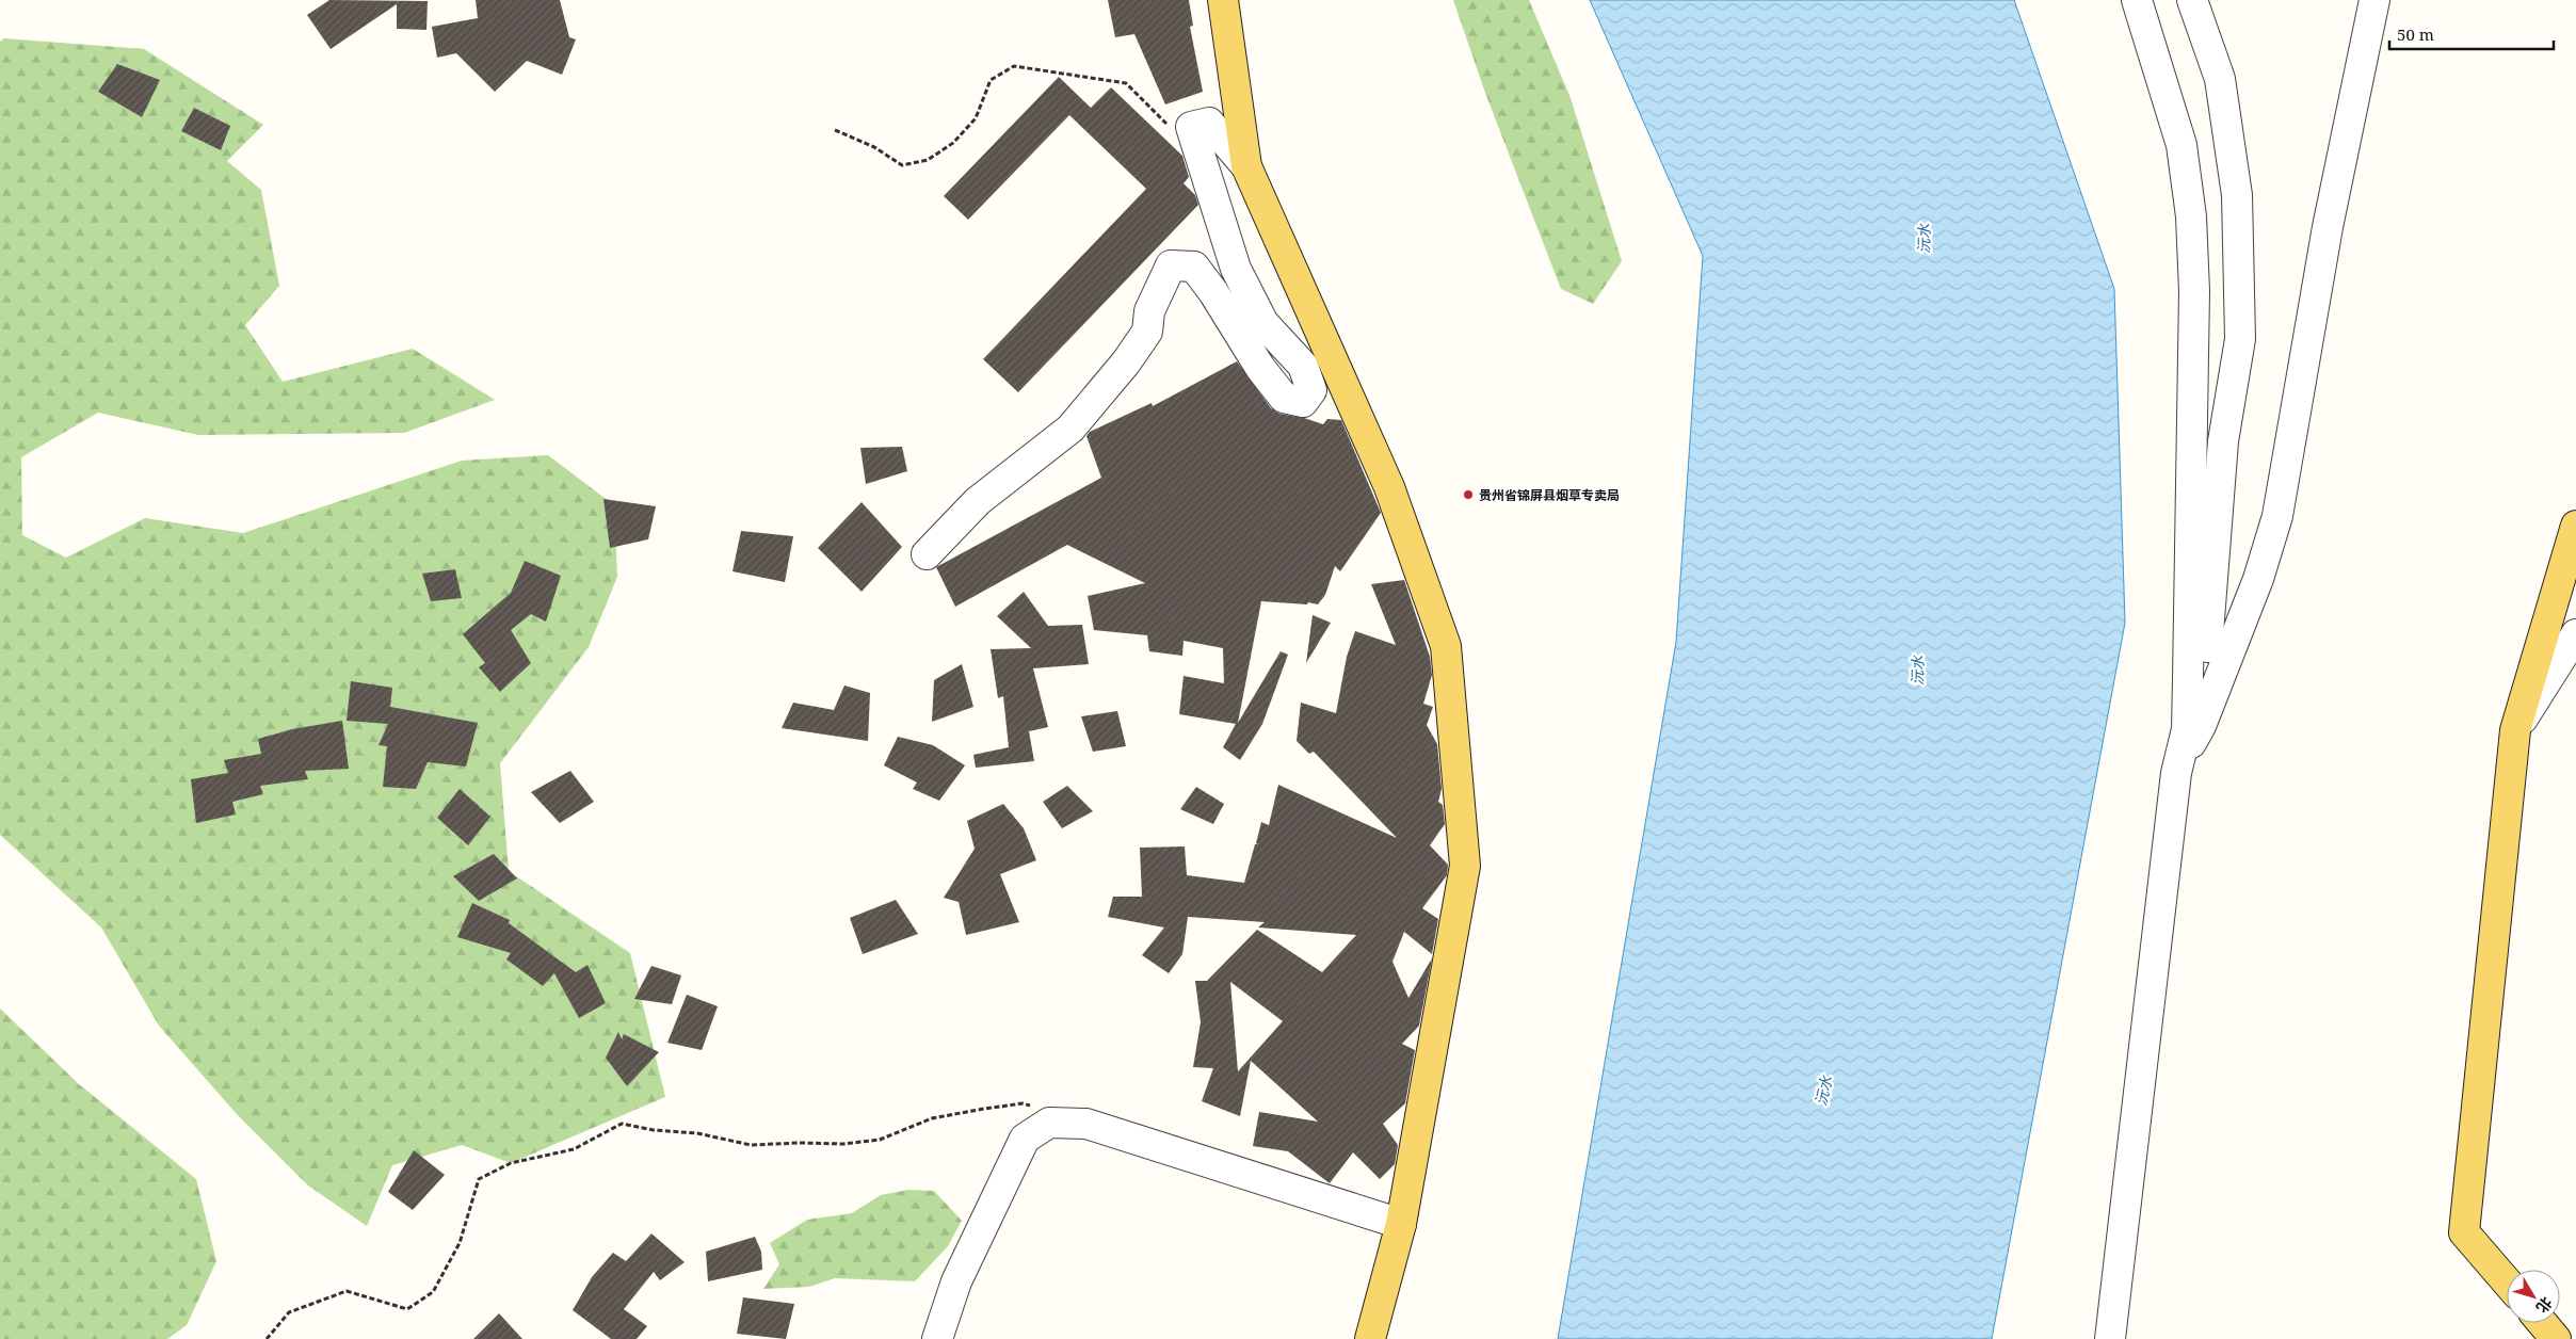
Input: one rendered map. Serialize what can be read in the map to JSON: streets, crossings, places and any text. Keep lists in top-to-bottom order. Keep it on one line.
{"water":["沅水"],"places":["贵州省锦屏县烟草专卖局"],"scale_bar":"50 m","north":"bottom right"}
